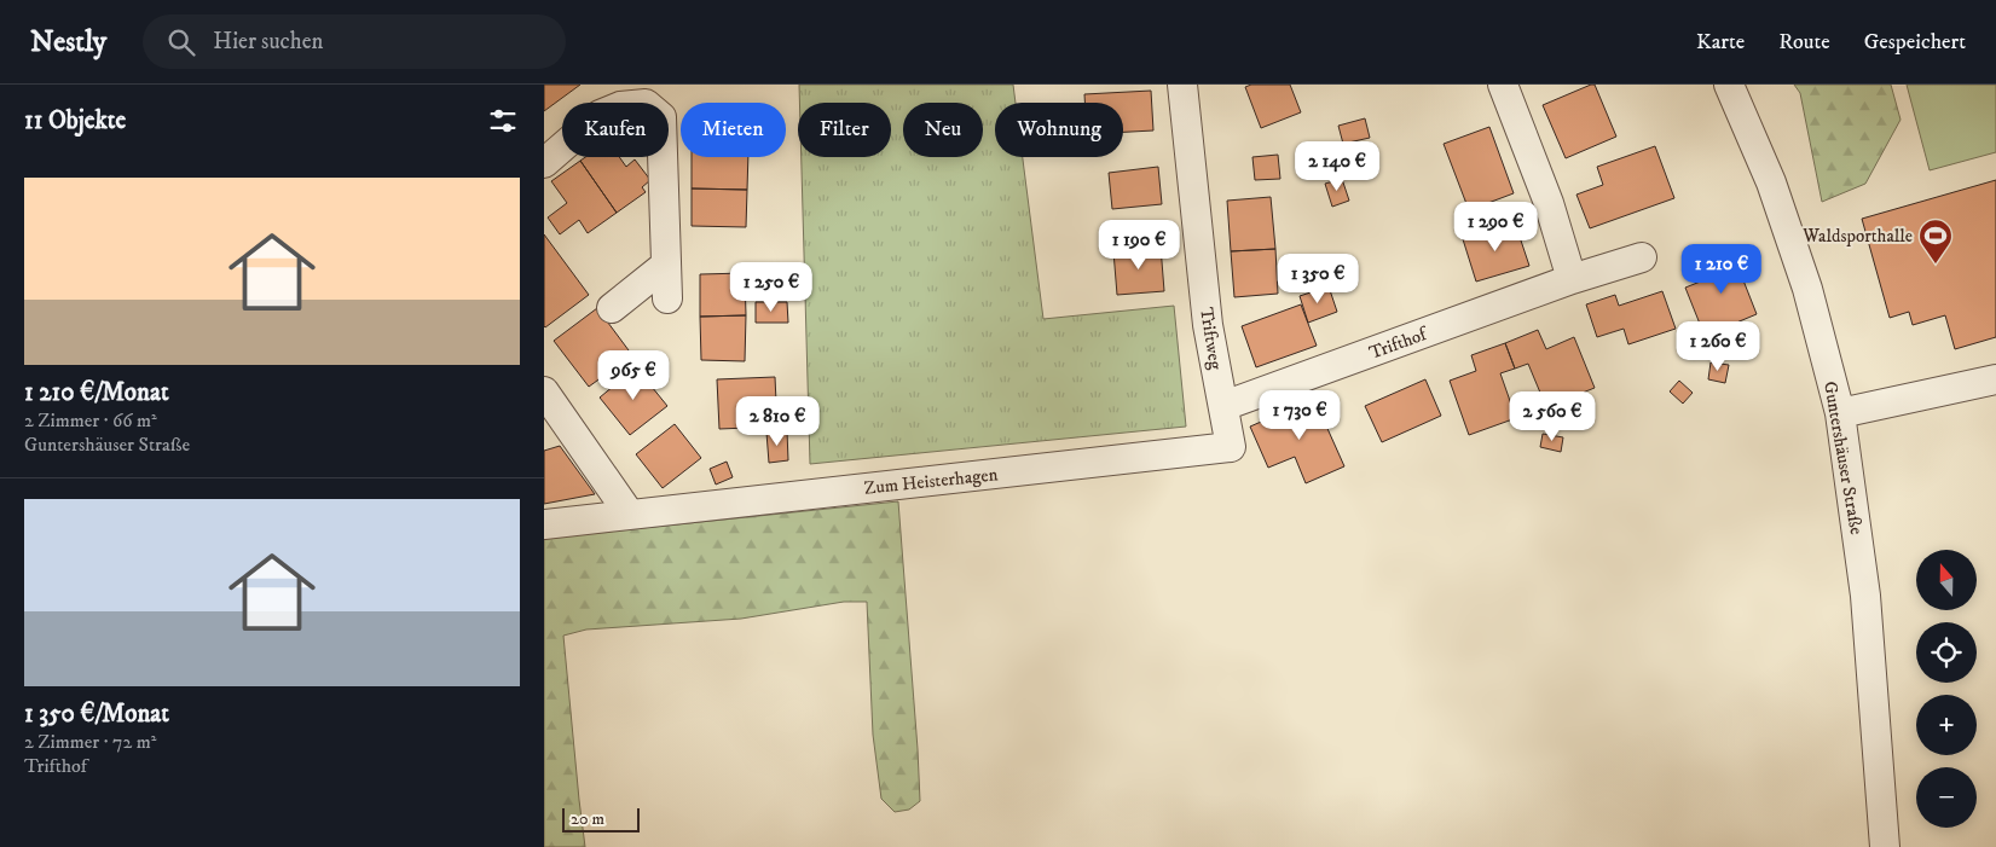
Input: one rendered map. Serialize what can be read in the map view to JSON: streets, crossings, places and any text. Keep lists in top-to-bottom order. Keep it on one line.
{"streets":{"street":["Triftweg","Trifthof","Guntershäuser Straße","Zum Heisterhagen"]},"crossings":[["Triftweg","Trifthof"],["Triftweg","Zum Heisterhagen"]],"places":{"sports":["Waldsporthalle"]},"scale_bar":"20 m","north":"top","page":{"header":"Nestly","search":"Hier suchen","nav":["Karte","Route","Gespeichert"],"heading":"11 Objekte","chip":["Kaufen","Mieten","Filter","Neu","Wohnung"],"price":["2 140 €","1 290 €","1 190 €","1 210 €","1 350 €","1 250 €","1 260 €","965 €","1 730 €","2 560 €","2 810 €"],"list":[{"name":"1 210 €/Monat","note":"2 Zimmer · 66 m² · Guntershäuser Straße"},{"name":"1 350 €/Monat","note":"2 Zimmer · 72 m² · Trifthof"}],"map_buttons":["+","−"],"scale":"20 m"}}
